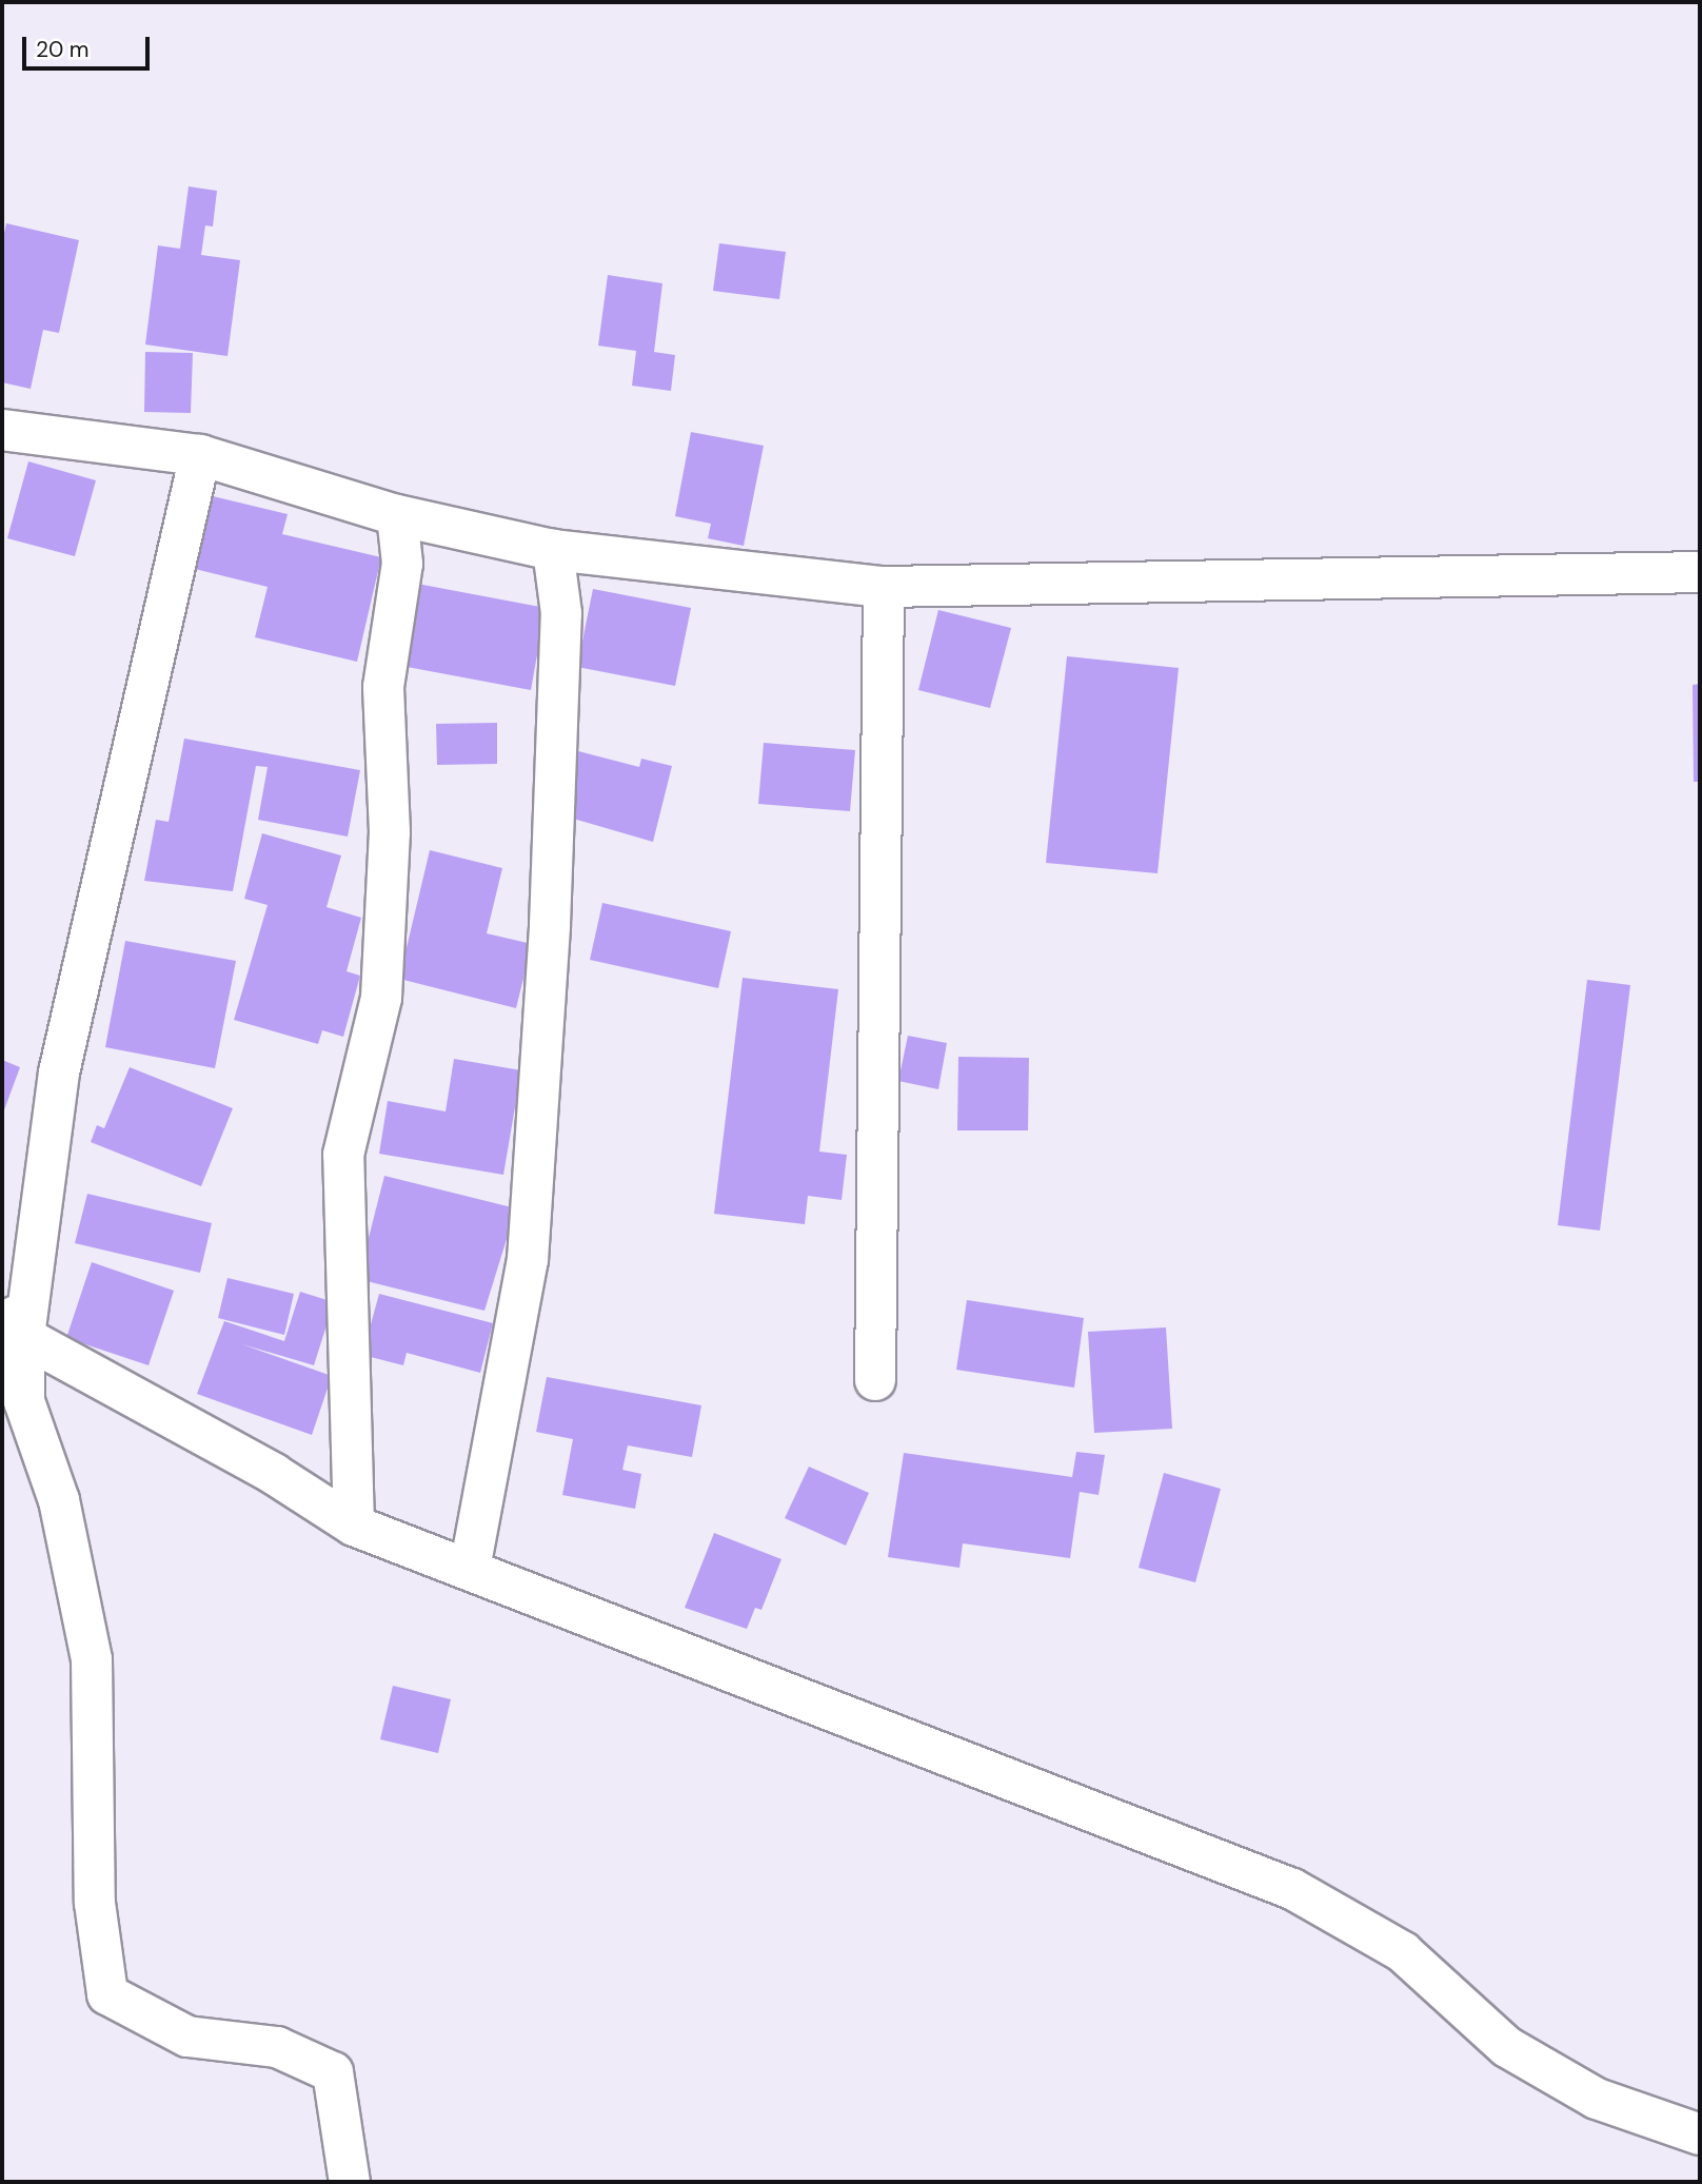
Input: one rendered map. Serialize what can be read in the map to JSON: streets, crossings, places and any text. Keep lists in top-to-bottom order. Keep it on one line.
{"scale_bar":"20 m"}
